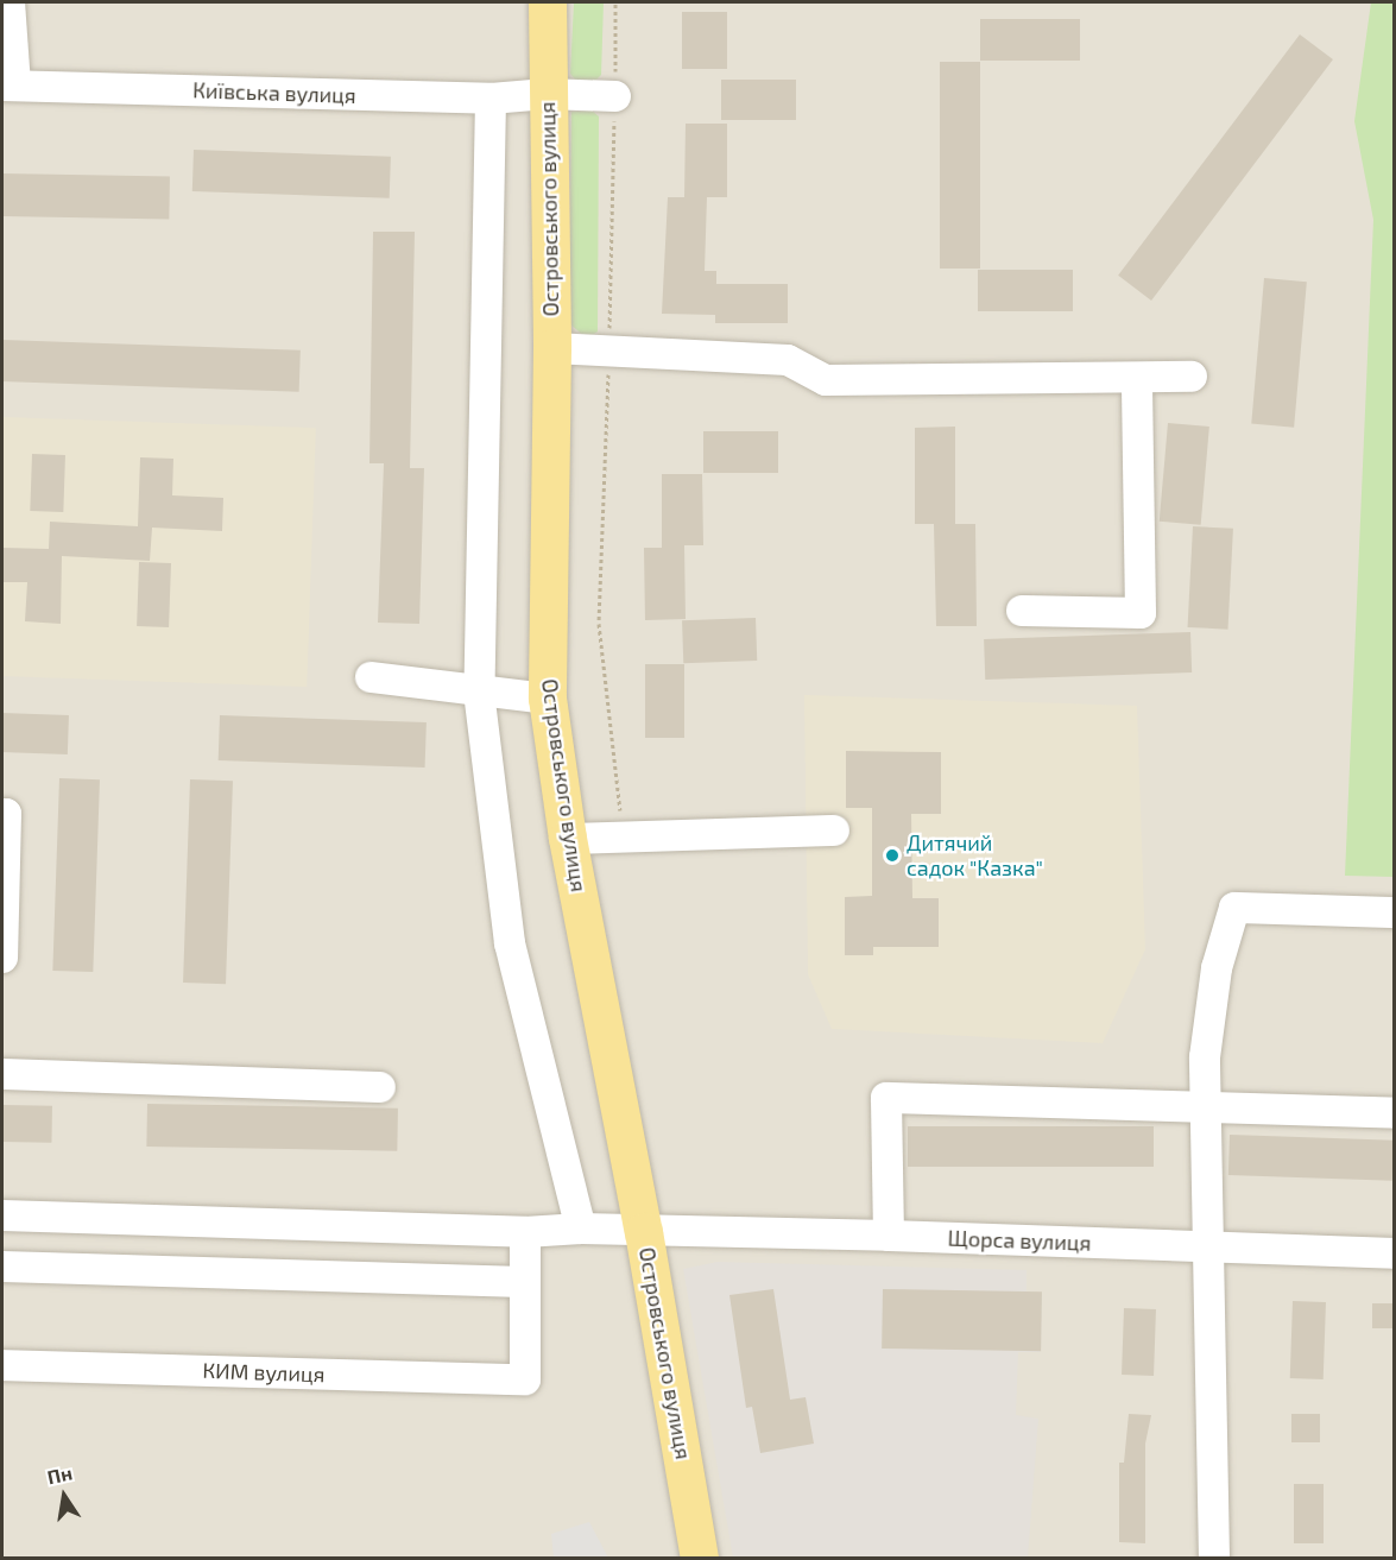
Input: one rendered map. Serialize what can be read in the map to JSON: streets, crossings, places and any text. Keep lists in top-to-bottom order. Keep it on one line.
{"streets":{"main road":["Островського вулиця"],"street":["Київська вулиця","Щорса вулиця","КИМ вулиця"]},"crossings":[["Київська вулиця","Островського вулиця"],["Островського вулиця","Щорса вулиця"]],"places":["Дитячий садок \"Казка\""],"north":"top"}
